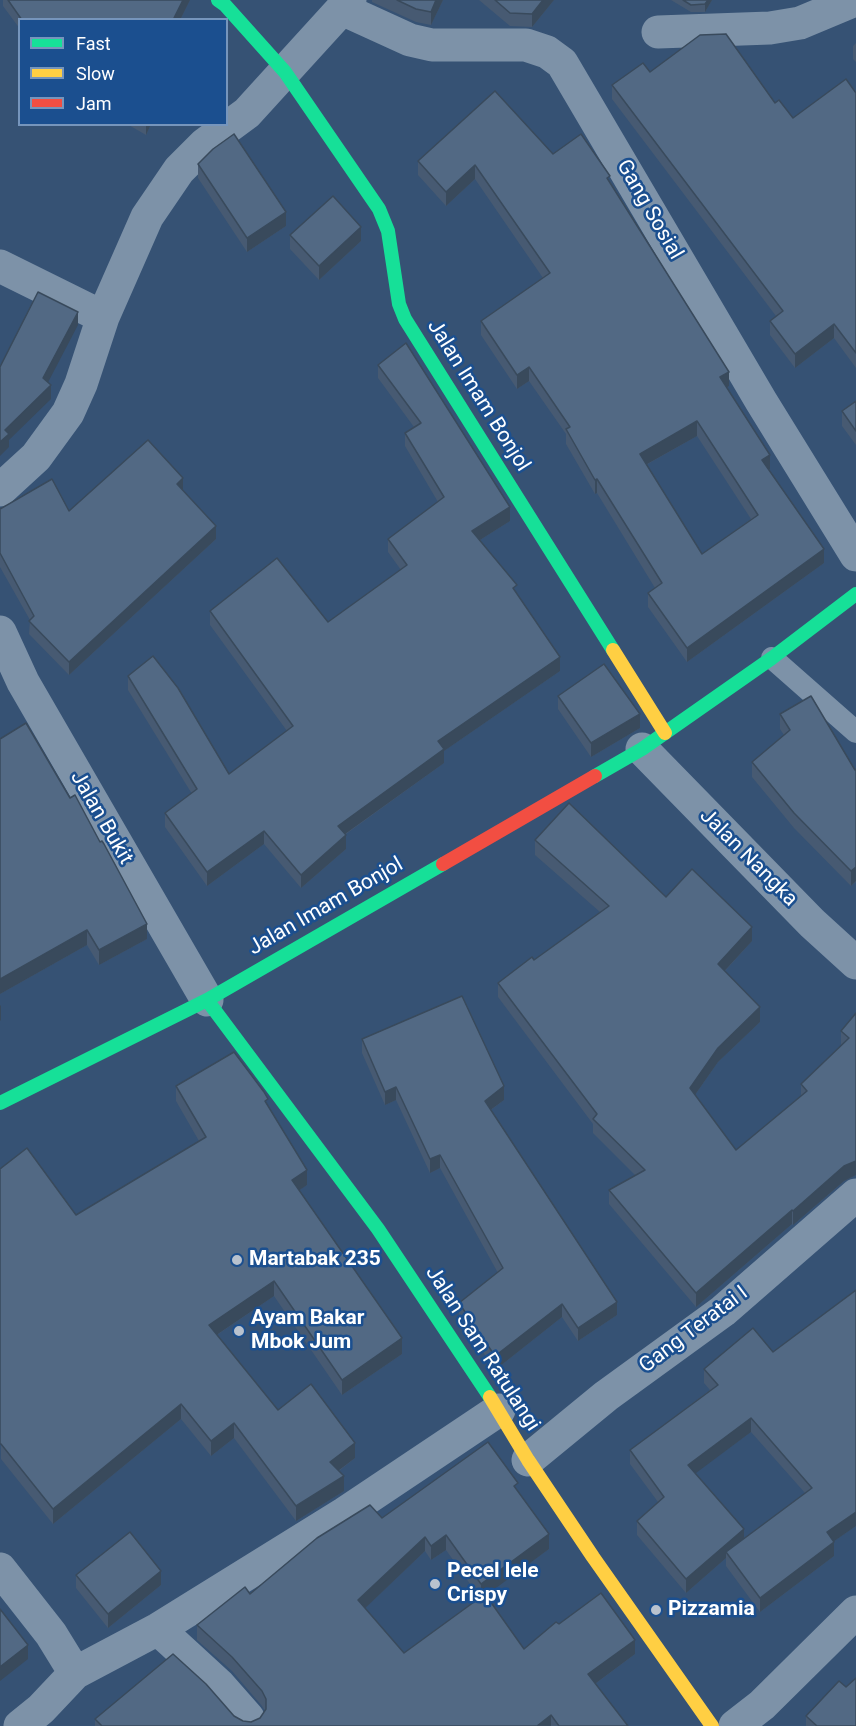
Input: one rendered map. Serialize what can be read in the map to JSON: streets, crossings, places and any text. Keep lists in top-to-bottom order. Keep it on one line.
{"streets":{"main road":["Jalan Imam Bonjol","Jalan Sam Ratulangi"],"street":["Gang Sosial","Jalan Bukit","Jalan Nangka","Gang Teratai I"]},"crossings":[["Jalan Imam Bonjol","Jalan Bukit"],["Jalan Imam Bonjol","Jalan Nangka"],["Jalan Imam Bonjol","Jalan Sam Ratulangi"],["Jalan Bukit","Jalan Sam Ratulangi"],["Gang Teratai I","Jalan Sam Ratulangi"]],"places":["Martabak 235","Ayam Bakar Mbok Jum","Pecel lele Crispy","Pizzamia"],"legend":["Fast","Slow","Jam"]}
